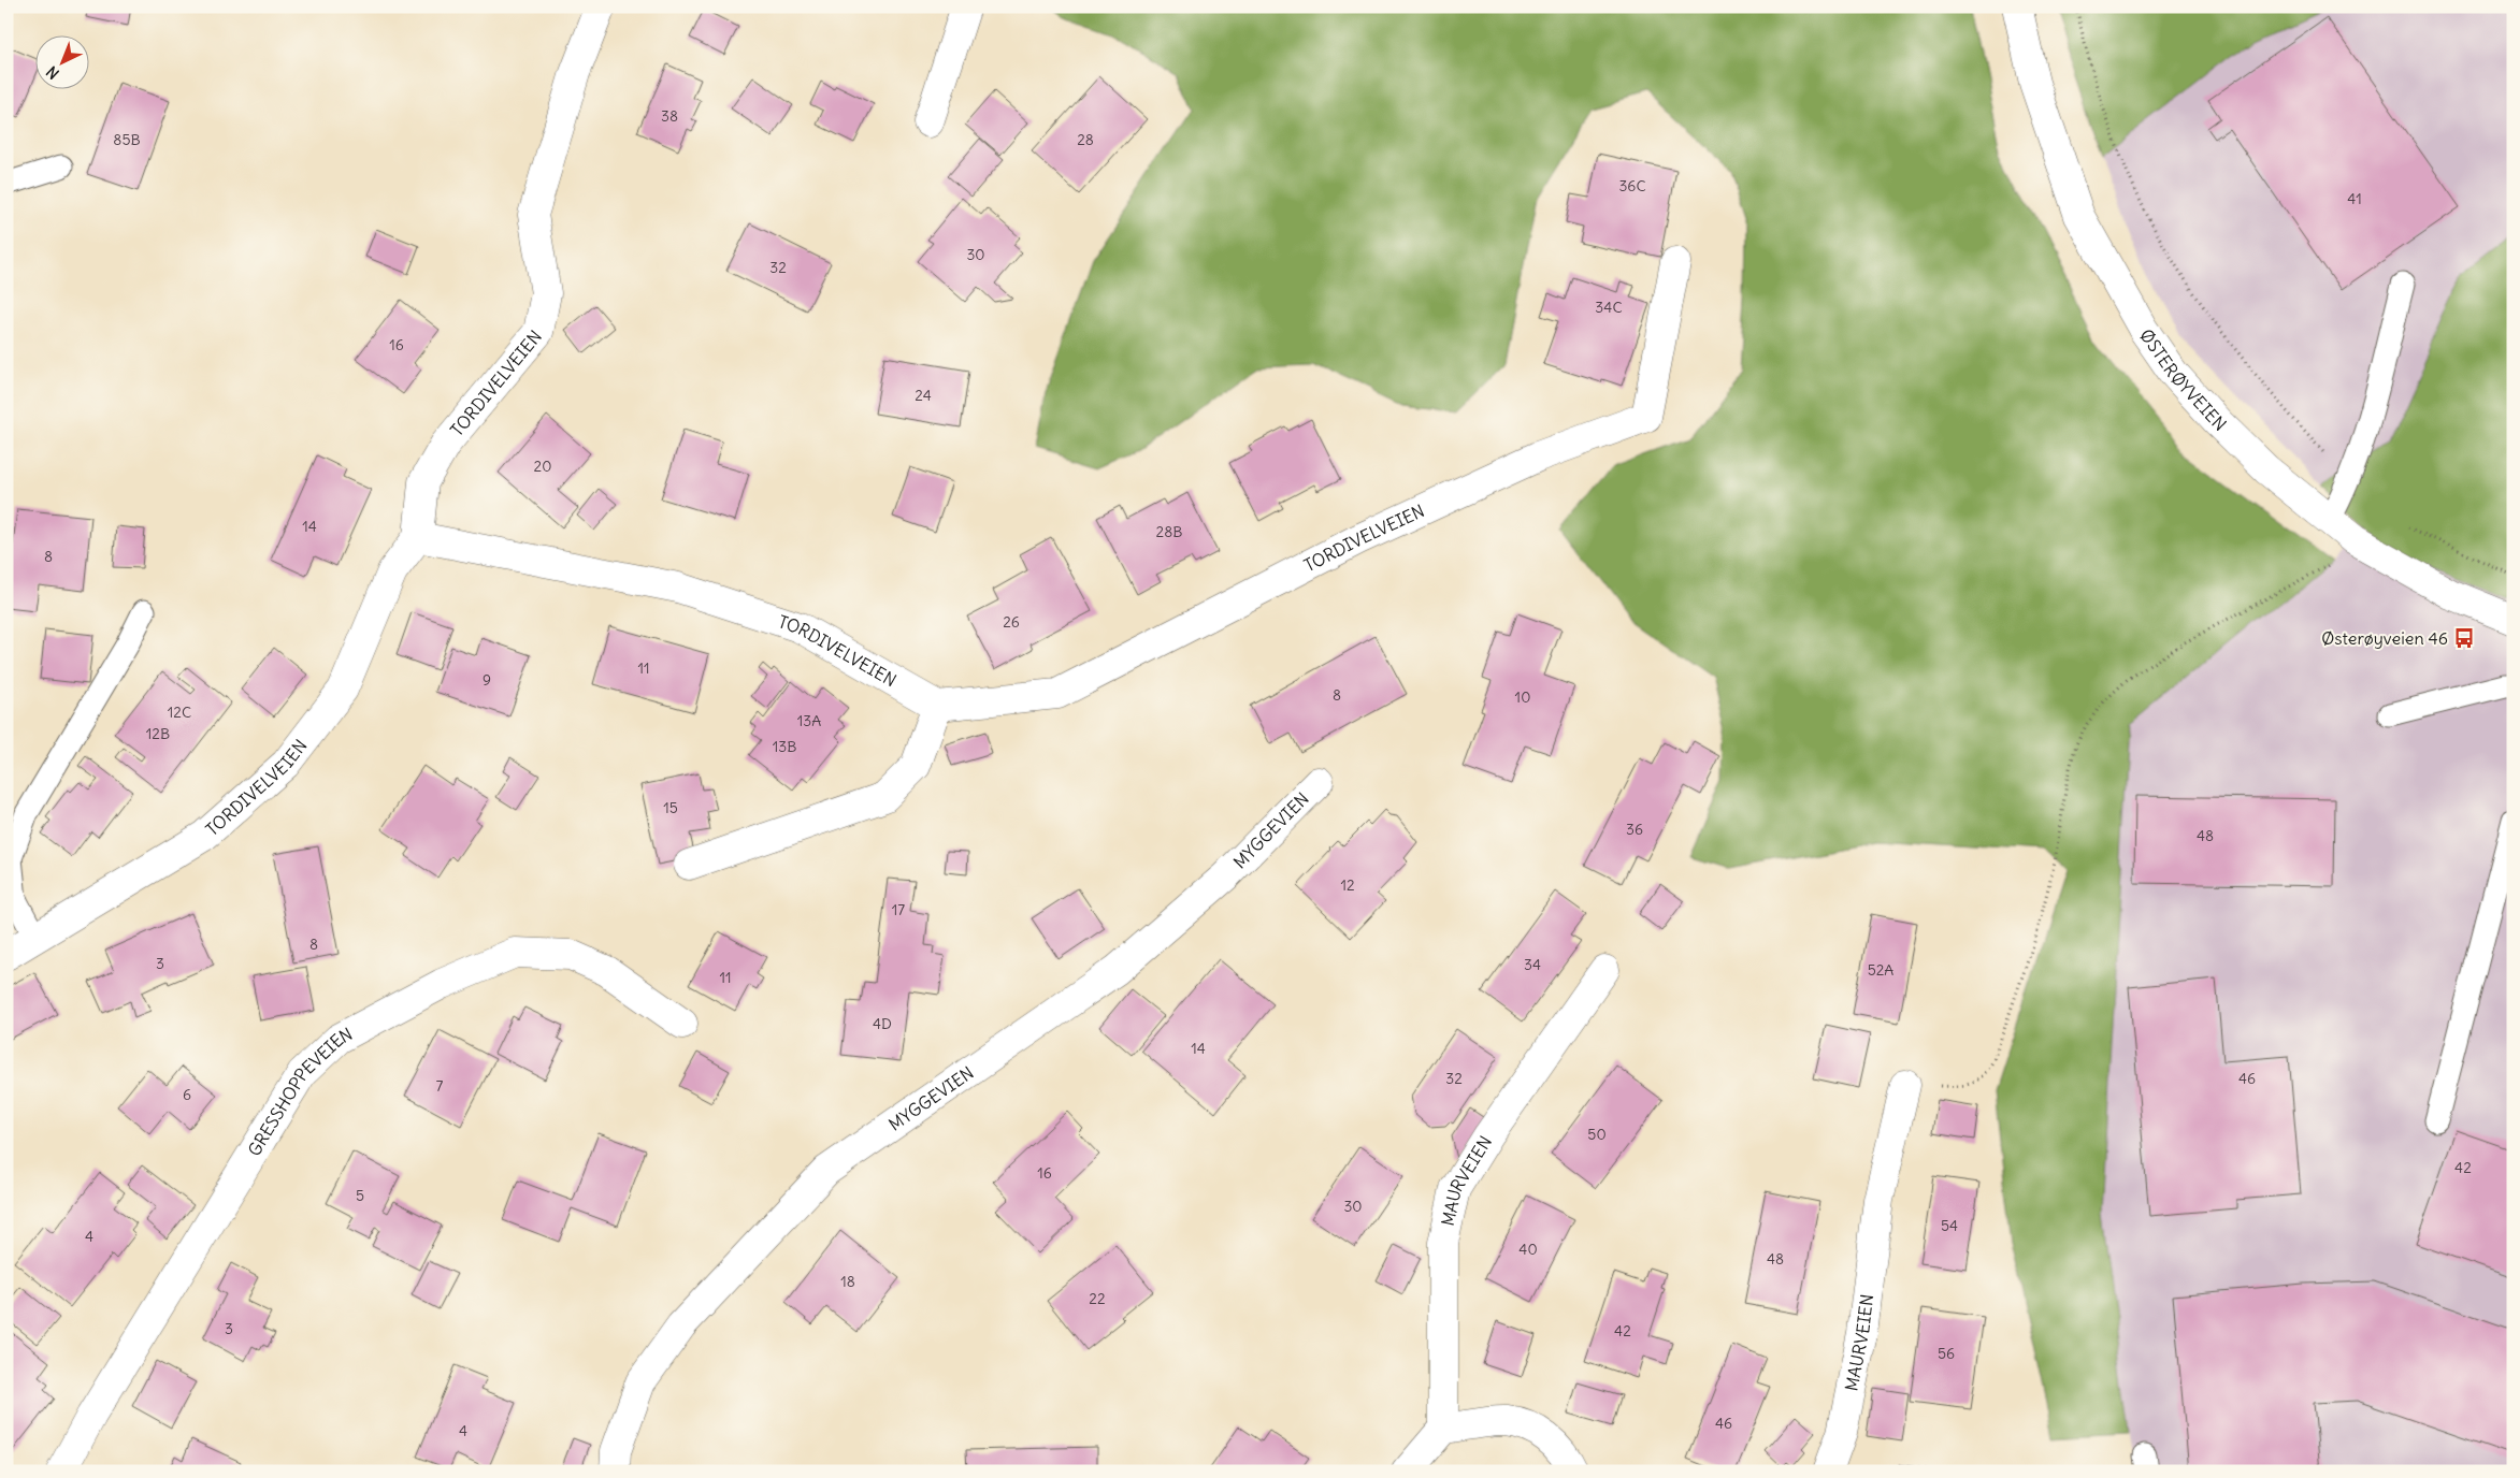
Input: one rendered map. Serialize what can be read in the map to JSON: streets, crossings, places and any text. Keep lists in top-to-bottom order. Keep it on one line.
{"streets":{"street":["ØSTERØYVEIEN","TORDIVELVEIEN","MYGGEVIEN","GRESSHOPPEVEIEN","MAURVEIEN"]},"places":{"bus stop":["Østerøyveien 46"]},"house_numbers":["38","85B","28","36C","41","30","32","34C","16","24","20","14","28B","8","26","11","9","8","10","12C","13A","12B","13B","15","36","48","12","17","8","3","34","52A","11","4D","14","32","46","7","6","50","42","16","5","30","54","4","40","48","18","22","3","42","56","46","4"],"north":"bottom left"}
